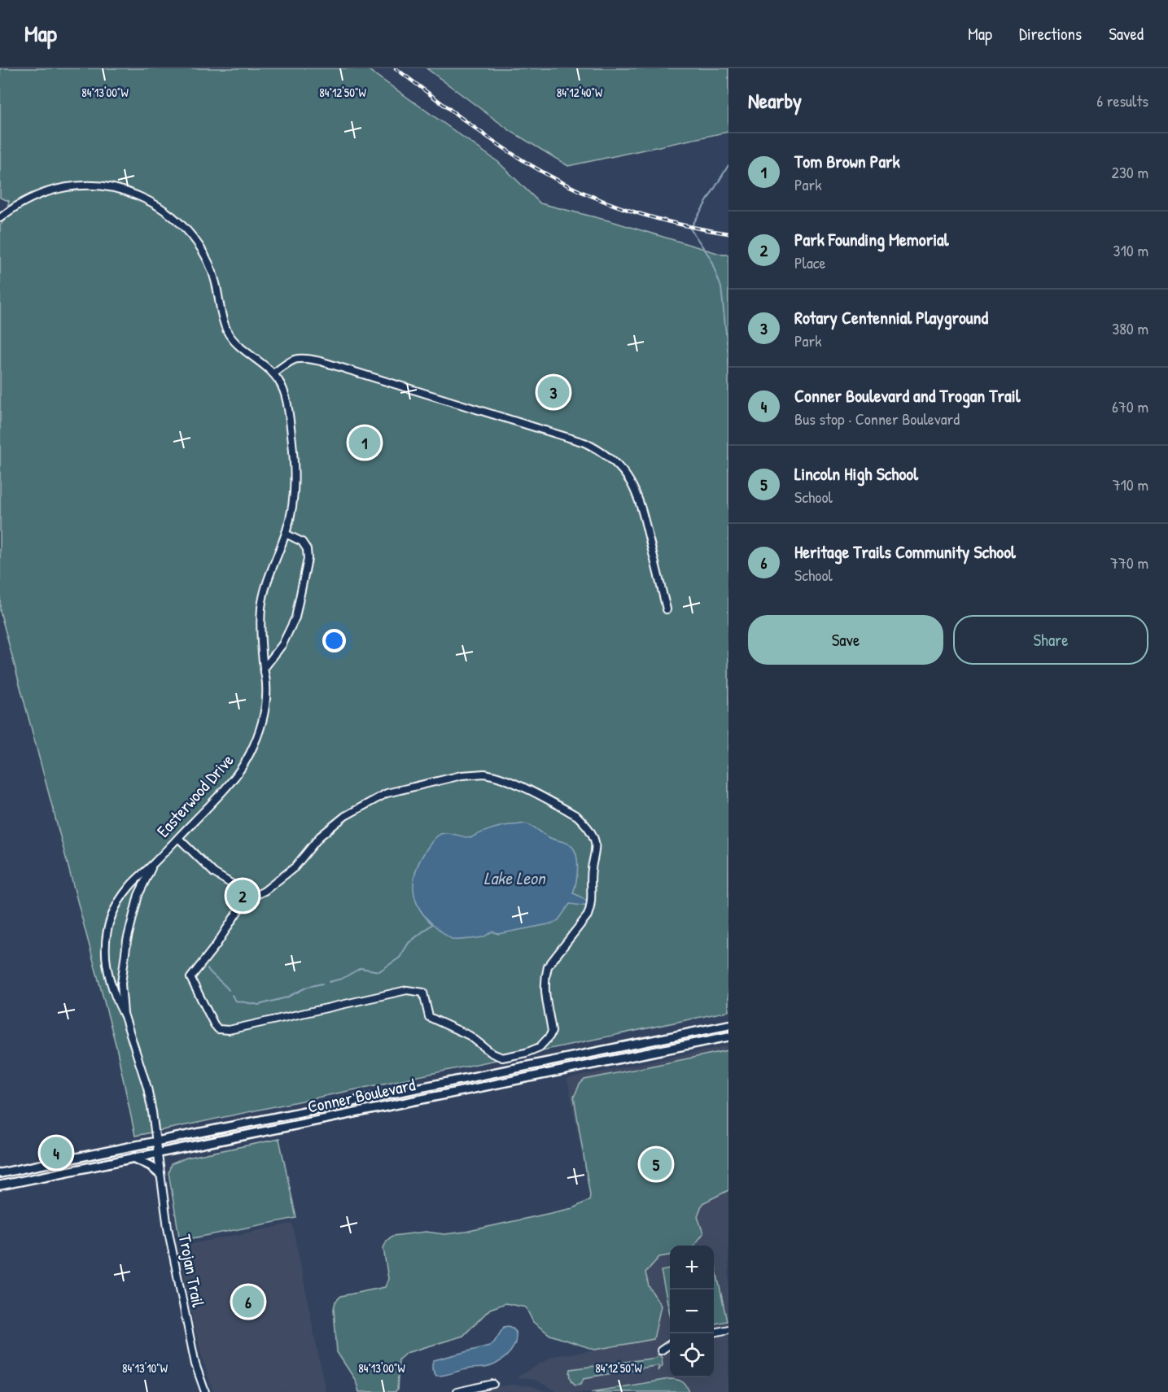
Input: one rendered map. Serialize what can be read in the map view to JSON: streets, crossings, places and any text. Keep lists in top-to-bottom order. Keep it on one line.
{"streets":{"main road":["Conner Boulevard"],"street":["Easterwood Drive","Trojan Trail"]},"crossings":[["Easterwood Drive","Conner Boulevard"],["Easterwood Drive","Trojan Trail"],["Conner Boulevard","Trojan Trail"]],"water":["Lake Leon"],"page":{"header":"Map","nav":["Map","Directions","Saved"],"heading":["Nearby","6 results"],"list":[{"mark":"1","name":"Tom Brown Park","note":"Park","value":"230 m"},{"mark":"2","name":"Park Founding Memorial","note":"Place","value":"310 m"},{"mark":"3","name":"Rotary Centennial Playground","note":"Park","value":"380 m"},{"mark":"4","name":"Conner Boulevard and Trogan Trail","note":"Bus stop · Conner Boulevard","value":"670 m"},{"mark":"5","name":"Lincoln High School","note":"School","value":"710 m"},{"mark":"6","name":"Heritage Trails Community School","note":"School","value":"770 m"}],"pins":["3","1","2","4","5","6"],"buttons":["Save","Share"],"map_buttons":["+","−"]},"coordinates":["84°13'00\"W","84°12'50\"W","84°12'40\"W","84°13'10\"W"]}
